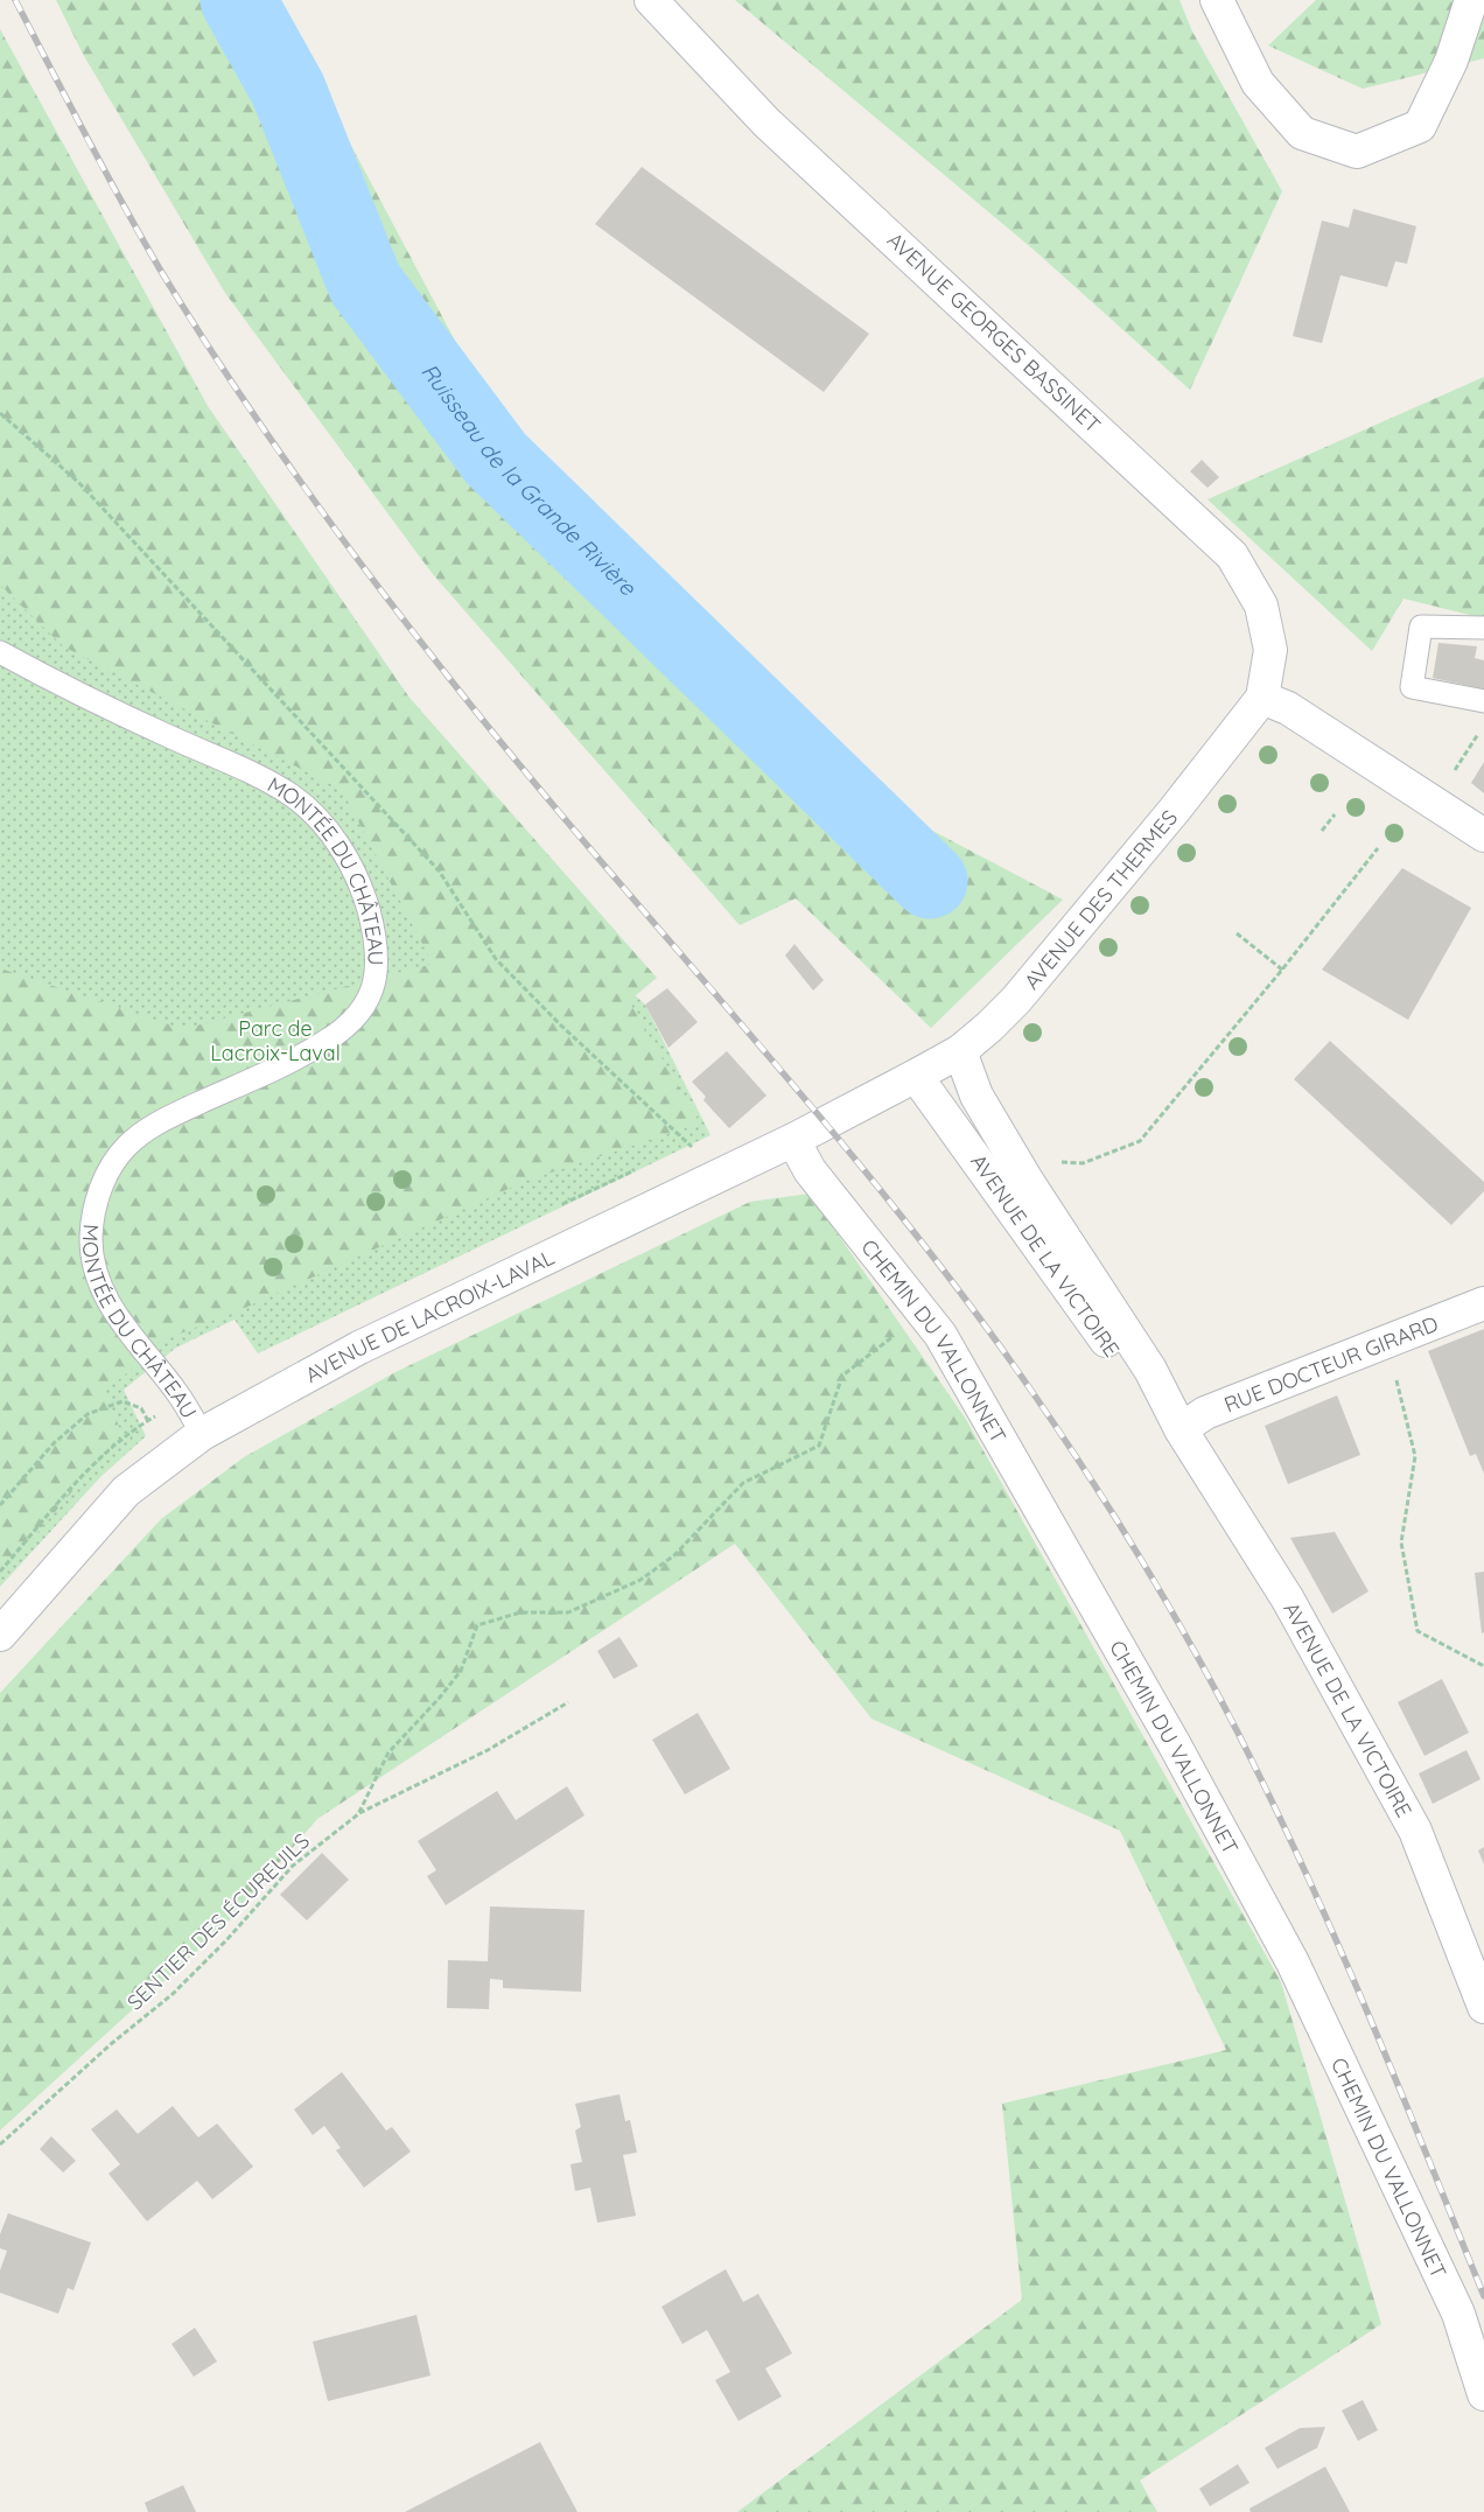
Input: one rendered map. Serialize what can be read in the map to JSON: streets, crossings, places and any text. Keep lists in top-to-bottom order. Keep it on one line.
{"streets":{"street":["AVENUE GEORGES BASSINET","AVENUE DES THERMES","AVENUE DE LA VICTOIRE","AVENUE DE LACROIX-LAVAL","CHEMIN DU VALLONNET","RUE DOCTEUR GIRARD"],"lane":["MONTÉE DU CHÂTEAU"],"path":["SENTIER DES ÉCUREUILS"]},"crossings":[["AVENUE GEORGES BASSINET","AVENUE DES THERMES"],["MONTÉE DU CHÂTEAU","AVENUE DE LACROIX-LAVAL"],["AVENUE DES THERMES","AVENUE DE LA VICTOIRE"],["AVENUE DES THERMES","AVENUE DE LACROIX-LAVAL"],["AVENUE DE LA VICTOIRE","AVENUE DE LACROIX-LAVAL"],["AVENUE DE LA VICTOIRE","RUE DOCTEUR GIRARD"],["AVENUE DE LACROIX-LAVAL","CHEMIN DU VALLONNET"],["CHEMIN DU VALLONNET","SENTIER DES ÉCUREUILS"]],"water":["Ruisseau de la Grande Rivière"],"parks":["Parc de Lacroix-Laval"]}
